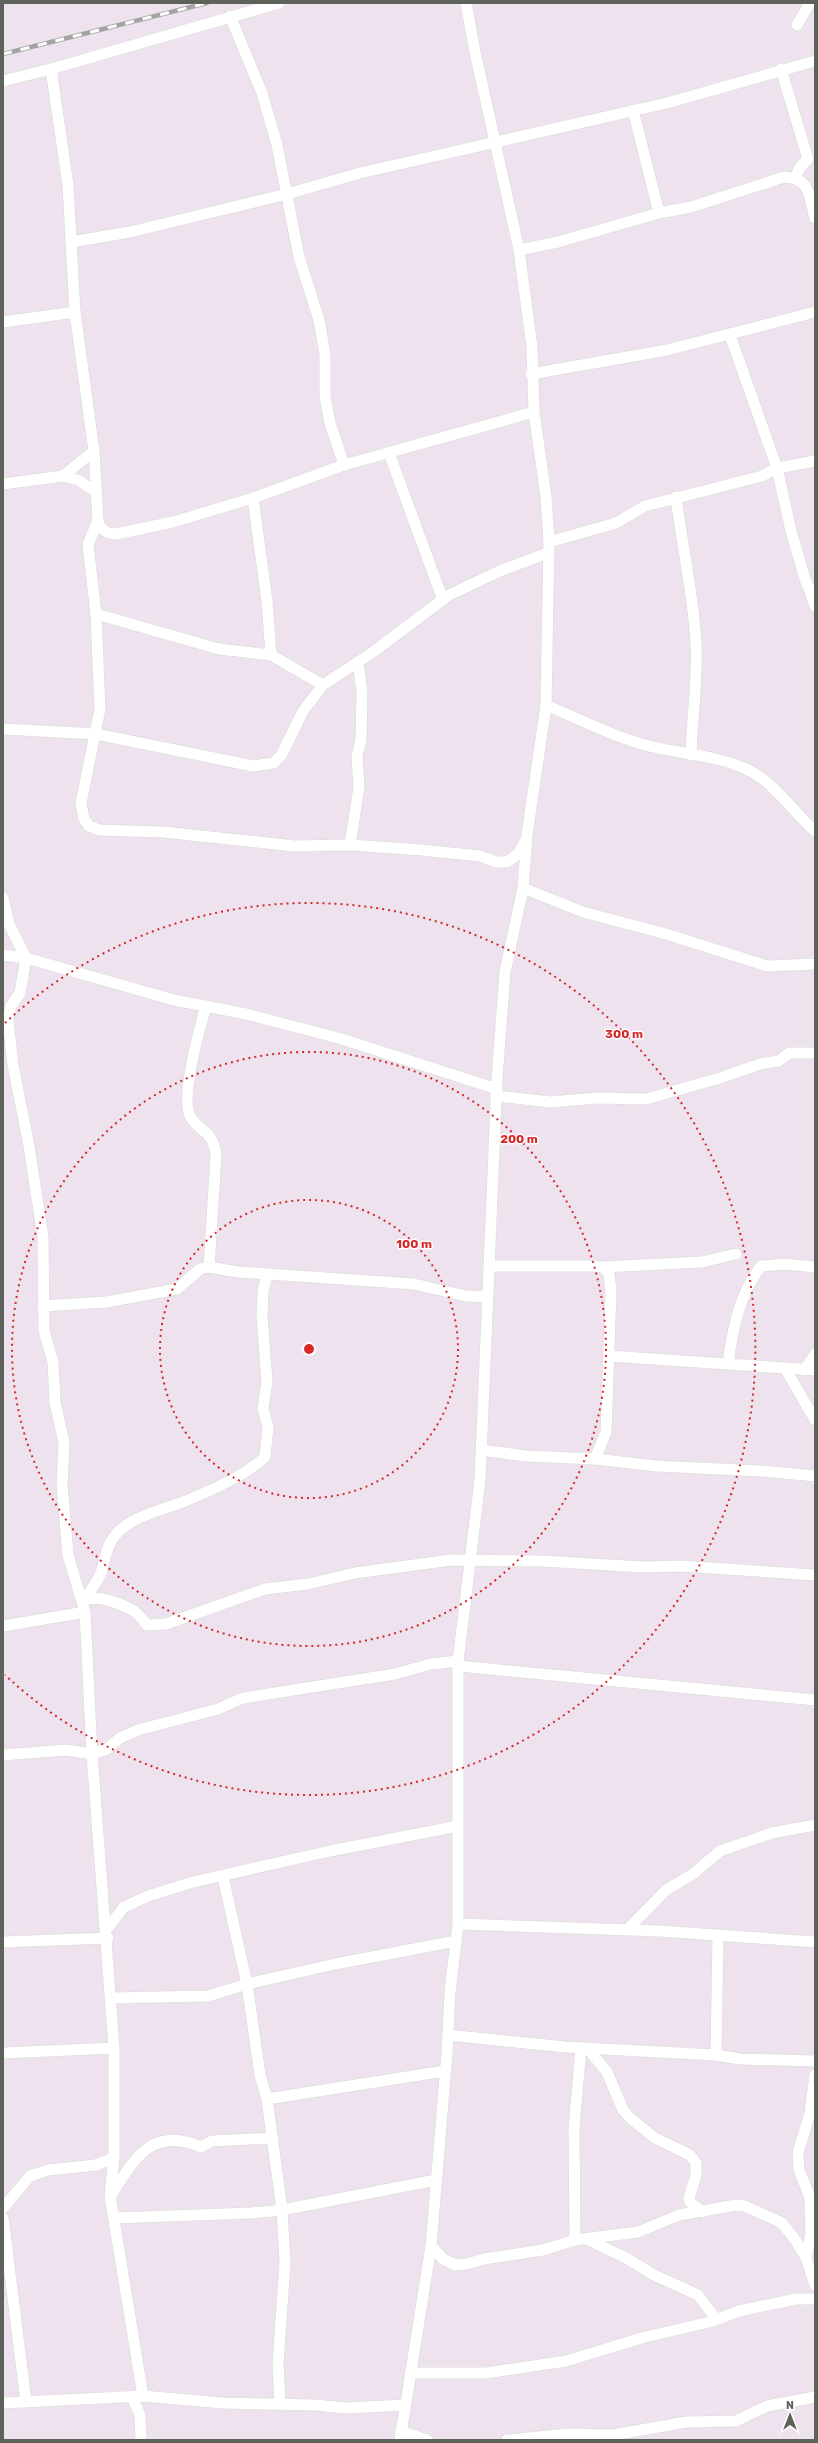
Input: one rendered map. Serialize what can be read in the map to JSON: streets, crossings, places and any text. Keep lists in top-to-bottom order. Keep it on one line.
{"north":"top","rings":["300 m","200 m","100 m"]}
